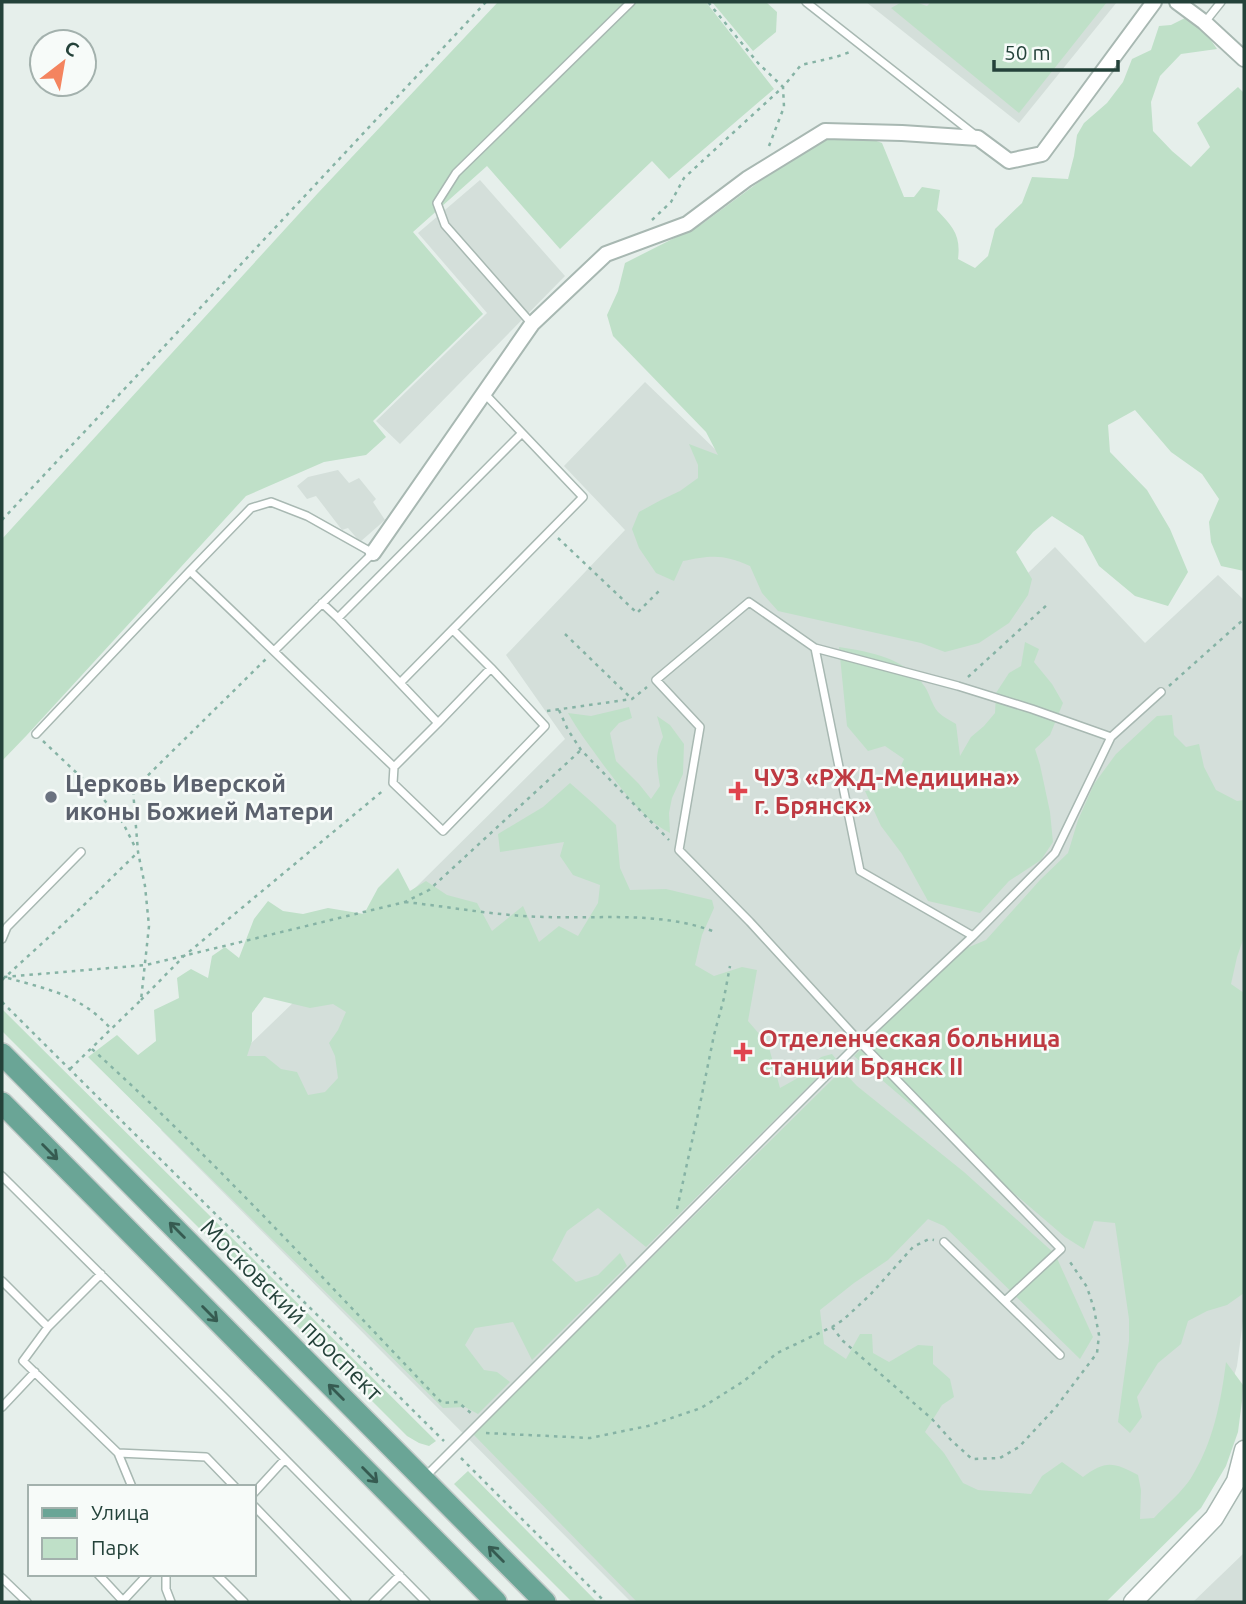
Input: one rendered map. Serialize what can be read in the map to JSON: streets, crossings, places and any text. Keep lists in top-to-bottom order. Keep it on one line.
{"streets":{"main road":["Московский проспект"]},"places":{"health":["ЧУЗ «РЖД-Медицина» г. Брянск»","Отделенческая больница станции Брянск II"],"other":["Церковь Иверской иконы Божией Матери"]},"legend":["Улица","Парк"],"scale_bar":"50 m","north":"top right"}
